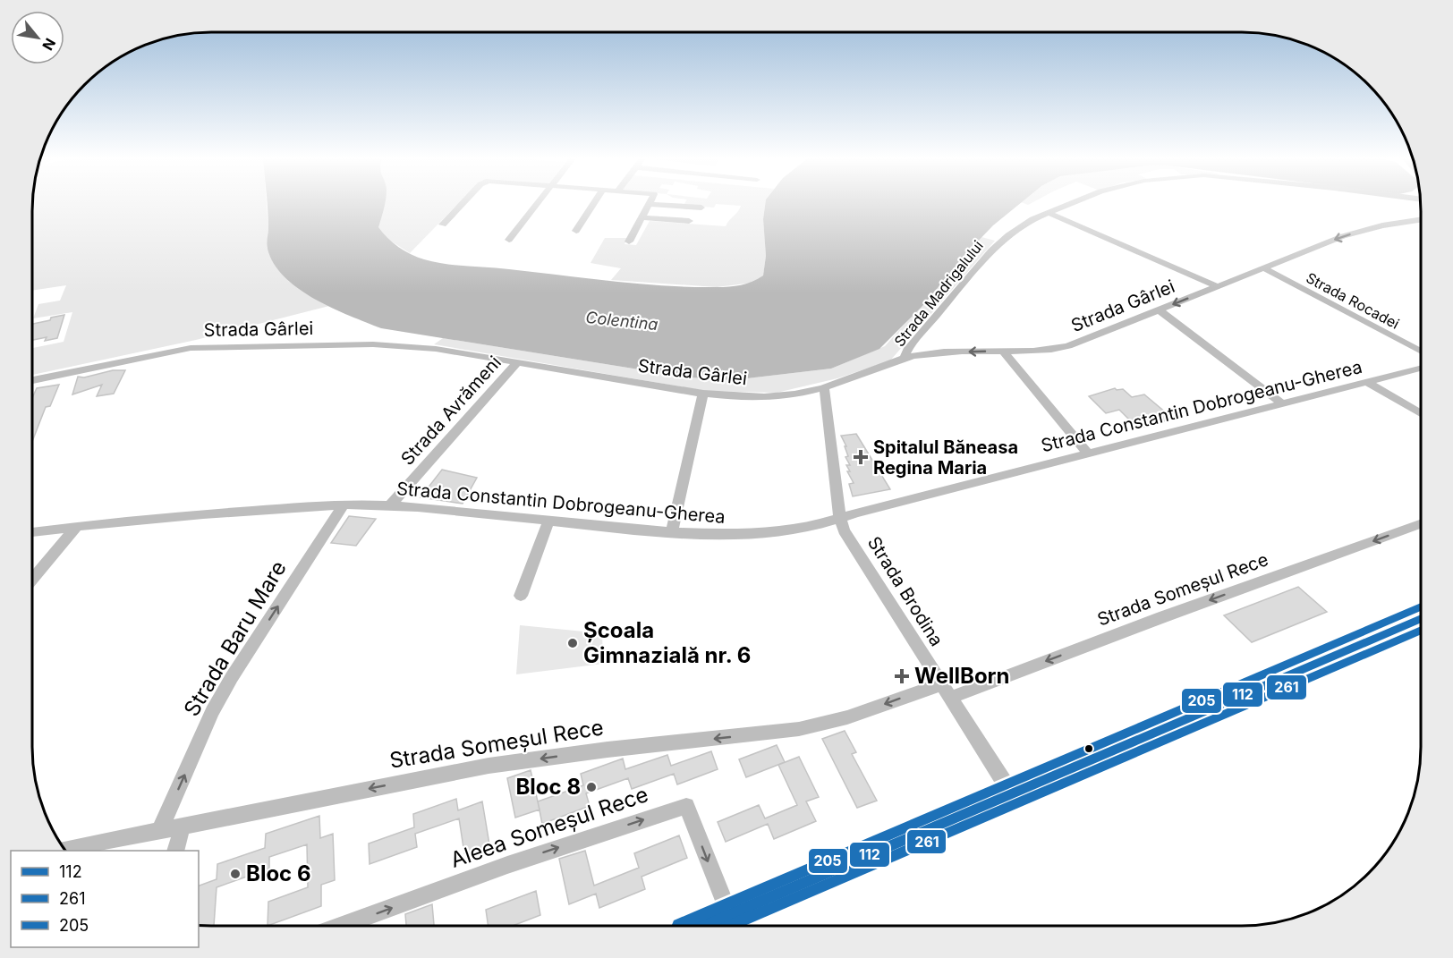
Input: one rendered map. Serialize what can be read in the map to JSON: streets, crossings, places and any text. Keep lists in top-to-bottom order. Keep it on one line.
{"streets":{"street":["Strada Madrigalului","Strada Rocadei","Strada Gârlei","Strada Constantin Dobrogeanu-Gherea","Strada Avrămeni","Strada Someșul Rece","Strada Brodina","Strada Baru Mare","Aleea Someșul Rece"]},"crossings":[["Strada Madrigalului","Strada Gârlei"],["Strada Rocadei","Strada Gârlei"],["Strada Gârlei","Strada Avrămeni"],["Strada Gârlei","Strada Brodina"],["Strada Constantin Dobrogeanu-Gherea","Strada Avrămeni"],["Strada Constantin Dobrogeanu-Gherea","Strada Brodina"],["Strada Constantin Dobrogeanu-Gherea","Strada Baru Mare"],["Strada Someșul Rece","Strada Brodina"],["Strada Someșul Rece","Strada Baru Mare"]],"one_way":["Strada Someșul Rece","Strada Baru Mare","Aleea Someșul Rece"],"water":["Colentina"],"places":{"health":["Spitalul Băneasa Regina Maria","WellBorn"],"other":["Școala Gimnazială nr. 6","Bloc 8","Bloc 6"]},"lines":["transit line 205","transit line 112","transit line 261"],"legend":["112","261","205"],"north":"bottom right"}
